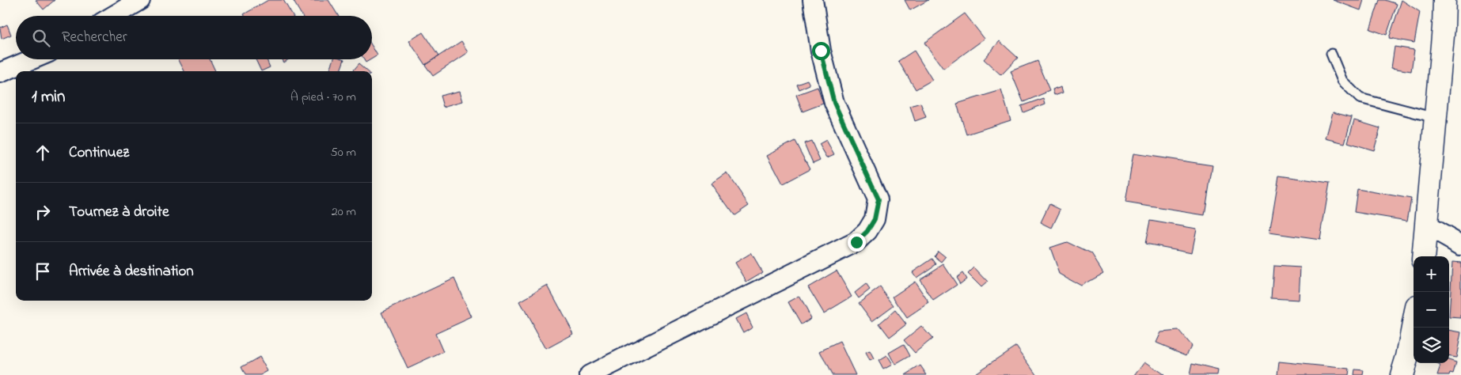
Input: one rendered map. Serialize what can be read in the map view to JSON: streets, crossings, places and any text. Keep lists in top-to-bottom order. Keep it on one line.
{"page":{"search":"Rechercher","heading":["1 min","À pied · 70 m"],"list":[["Continuez","50 m"],["Tournez à droite","20 m"],"Arrivée à destination"],"map_buttons":["+","−"]}}
